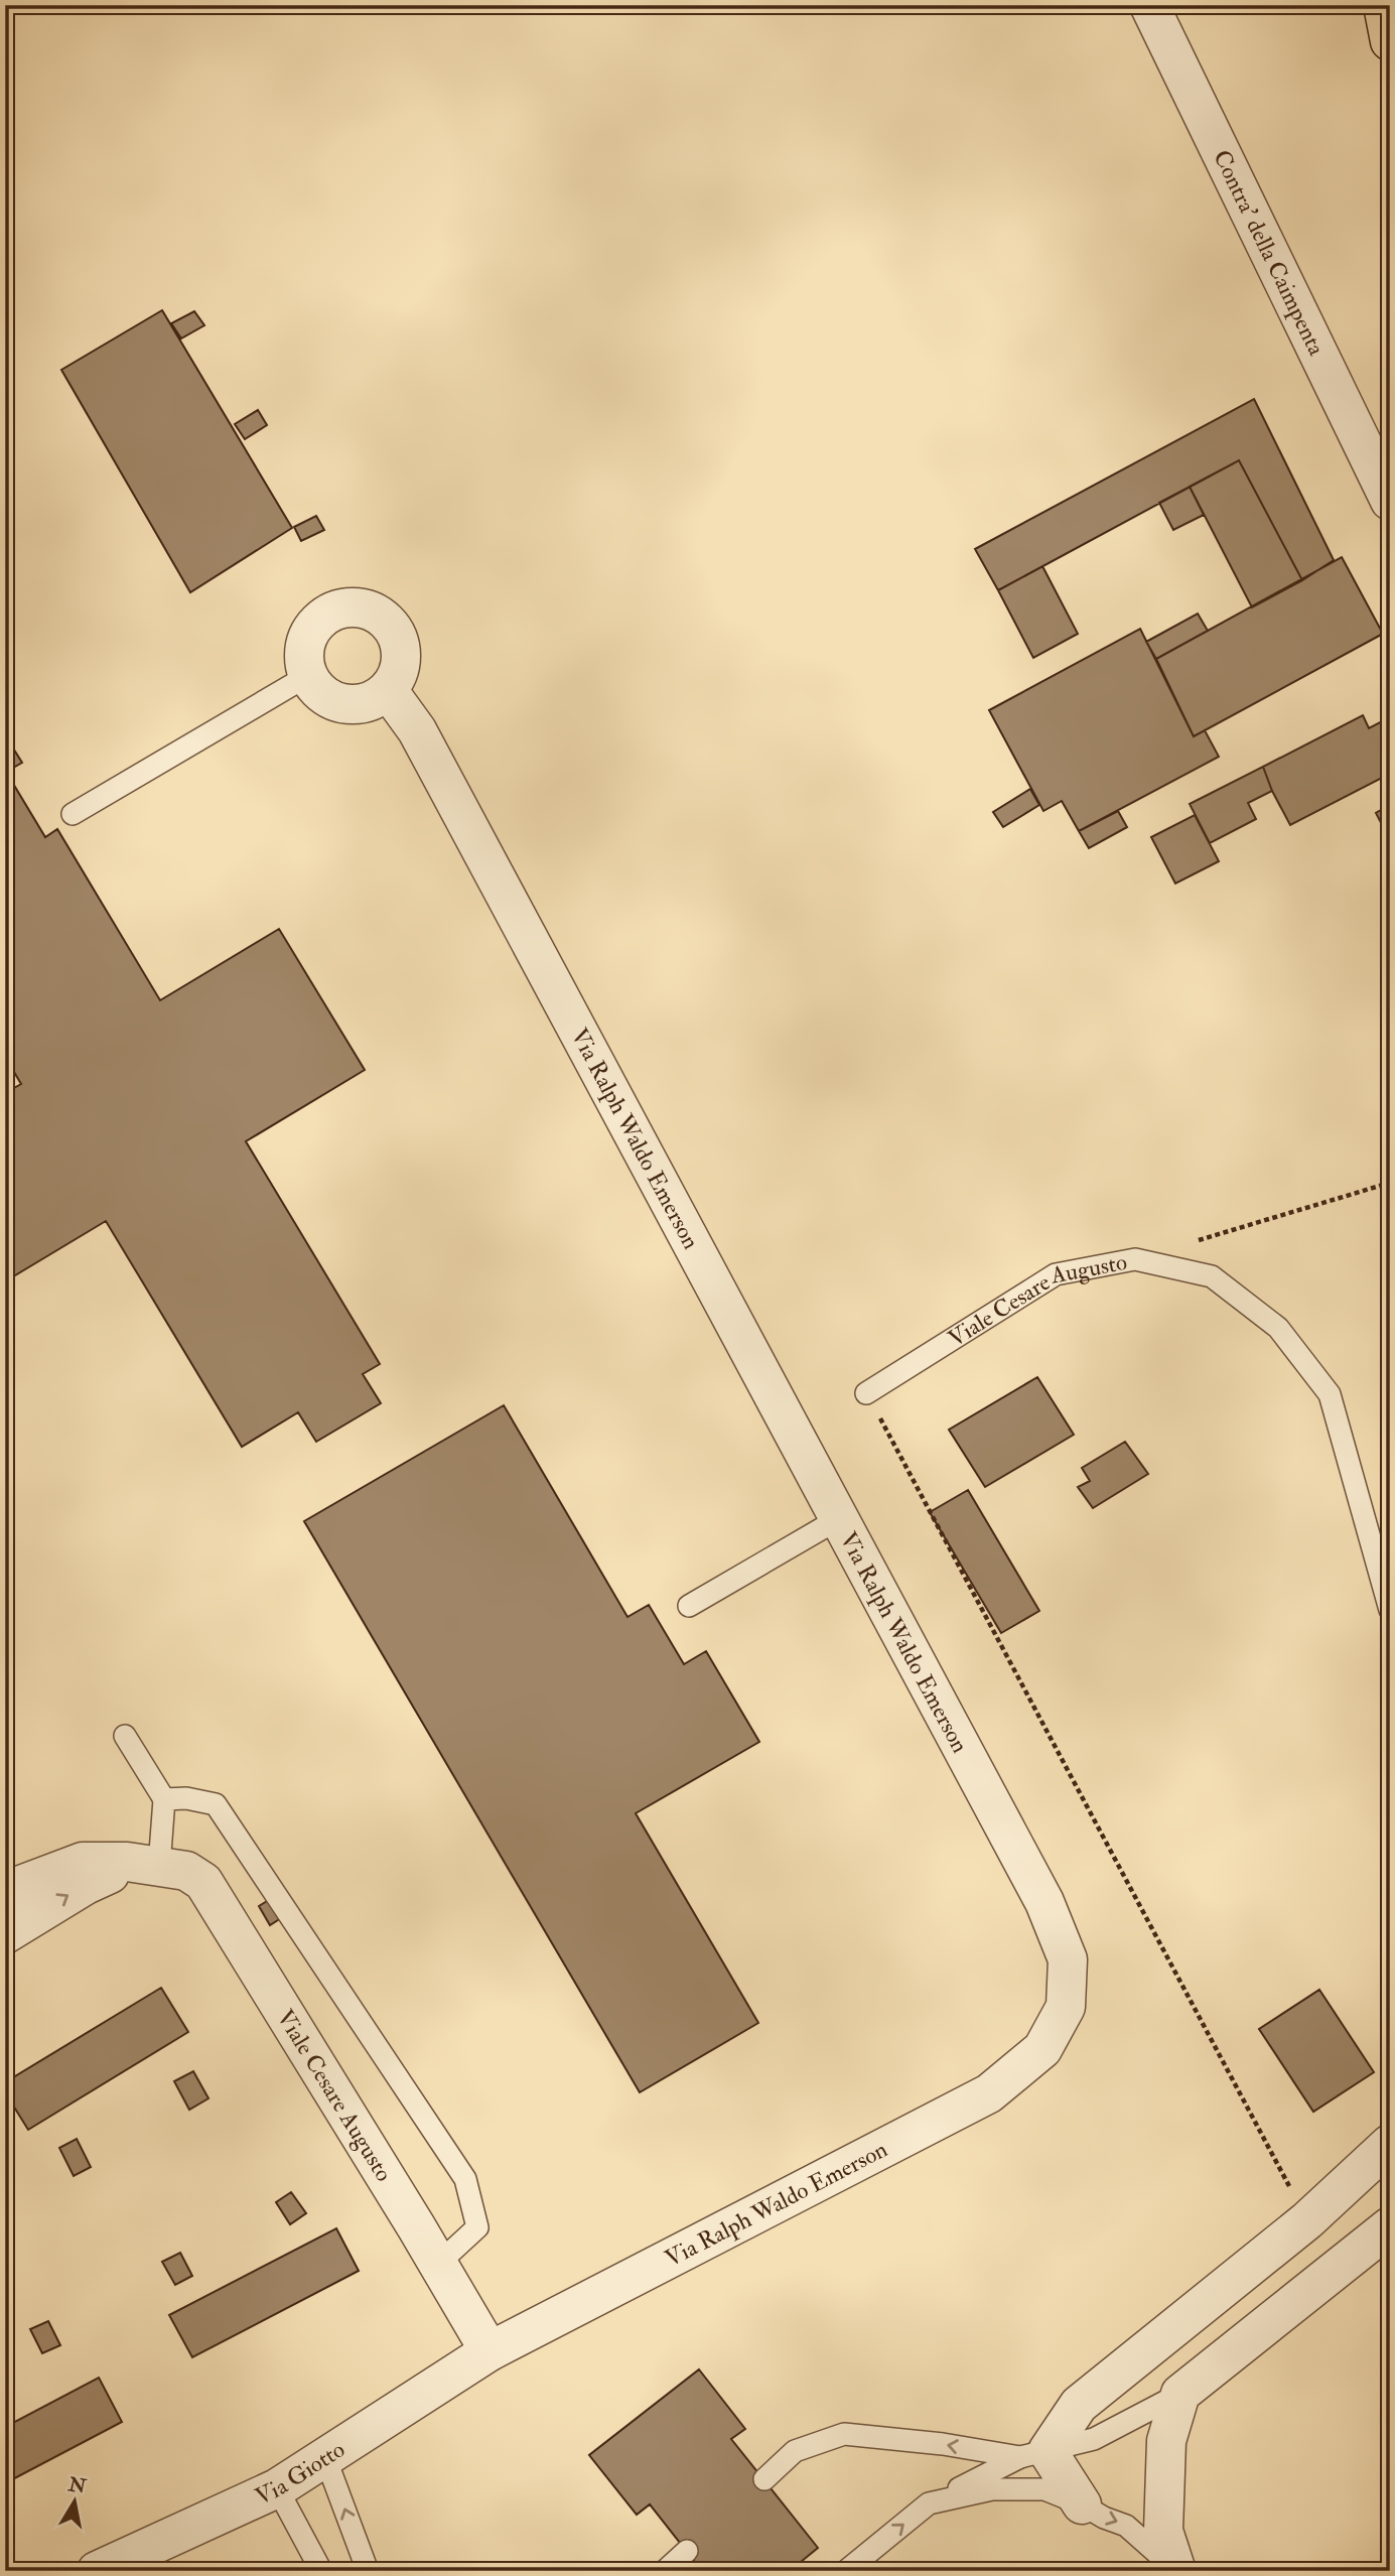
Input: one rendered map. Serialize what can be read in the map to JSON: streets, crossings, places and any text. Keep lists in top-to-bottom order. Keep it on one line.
{"streets":{"street":["Contra' della Caimpenta","Via Ralph Waldo Emerson","Viale Cesare Augusto","Via Giotto"]},"crossings":[["Via Ralph Waldo Emerson","Viale Cesare Augusto"],["Via Ralph Waldo Emerson","Via Giotto"],["Viale Cesare Augusto","Via Giotto"]],"north":"top"}
